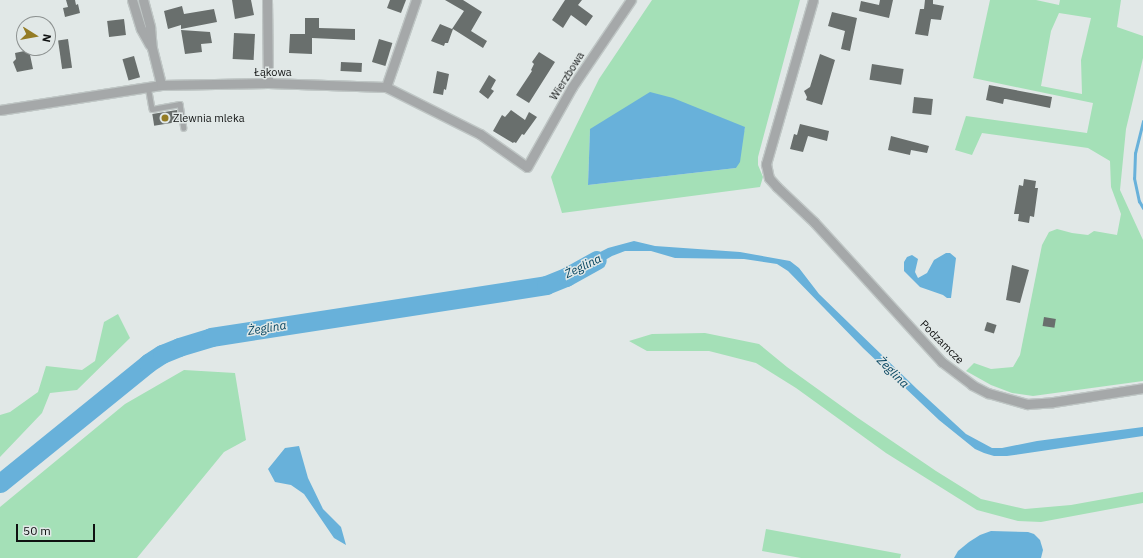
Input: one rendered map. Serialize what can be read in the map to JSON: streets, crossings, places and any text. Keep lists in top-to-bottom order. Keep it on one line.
{"streets":{"street":["Łąkowa","Wierzbowa","Podzamcze"]},"crossings":[["Łąkowa","Wierzbowa"]],"water":["Żeglina"],"places":["Zlewnia mleka"],"scale_bar":"50 m","north":"right"}
